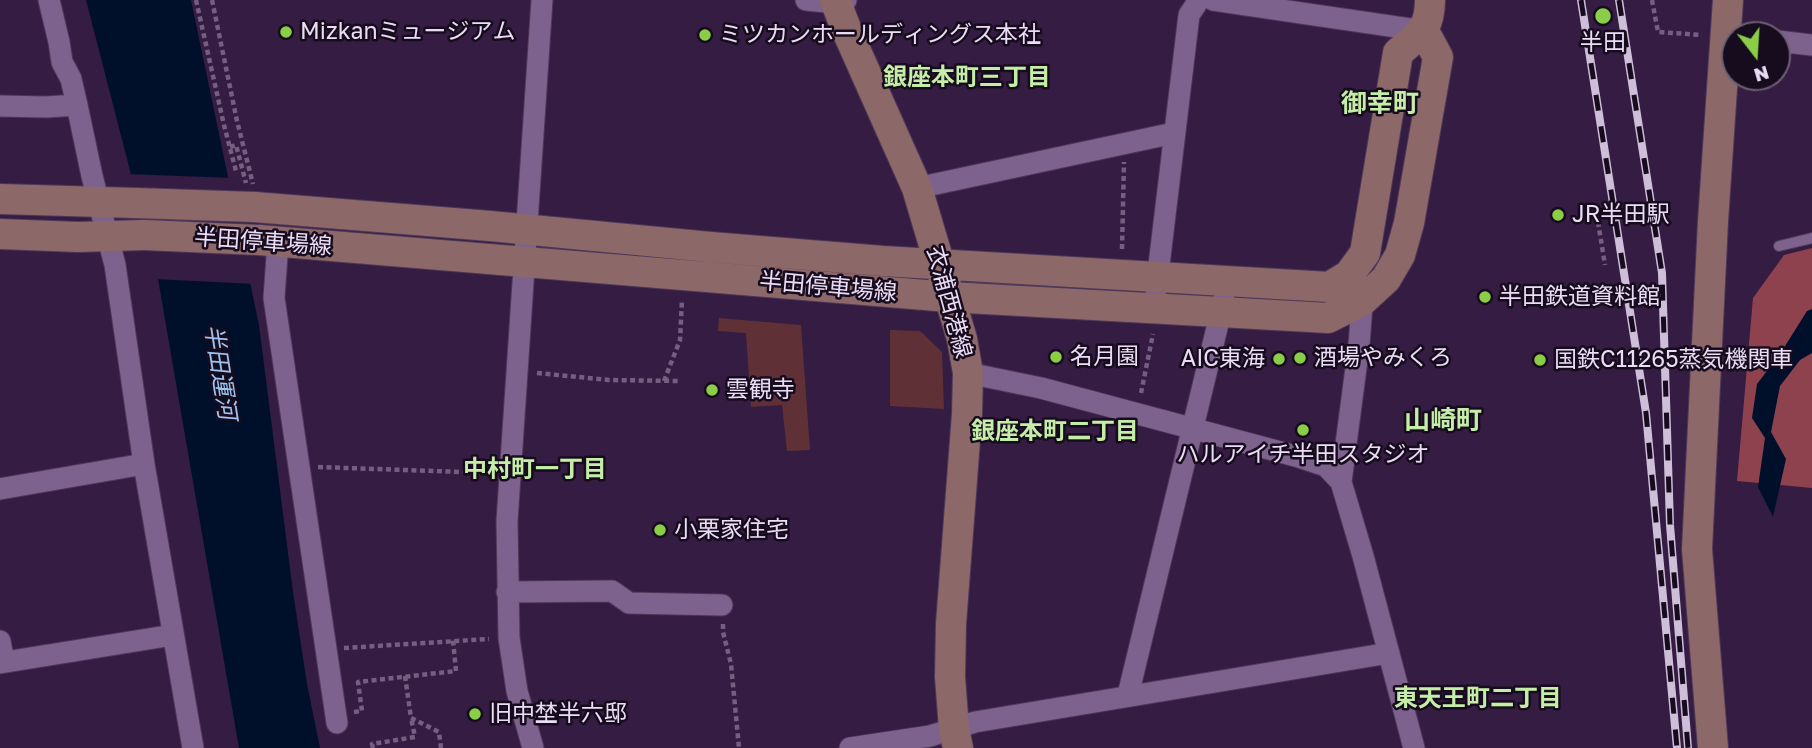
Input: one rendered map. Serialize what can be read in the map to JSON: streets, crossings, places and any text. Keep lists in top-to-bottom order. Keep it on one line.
{"streets":{"main road":["半田停車場線","衣浦西港線"]},"crossings":[["半田停車場線","衣浦西港線"]],"districts":["銀座本町三丁目","御幸町","山崎町","銀座本町二丁目","中村町一丁目","東天王町二丁目"],"water":["半田運河"],"places":["半田","Mizkanミュージアム","ミツカンホールディングス本社","JR半田駅","半田鉄道資料館","名月園","酒場やみくろ","AIC東海","国鉄C11265蒸気機関車","雲観寺","ハルアイチ半田スタジオ","小栗家住宅","旧中埜半六邸"],"north":"bottom"}
